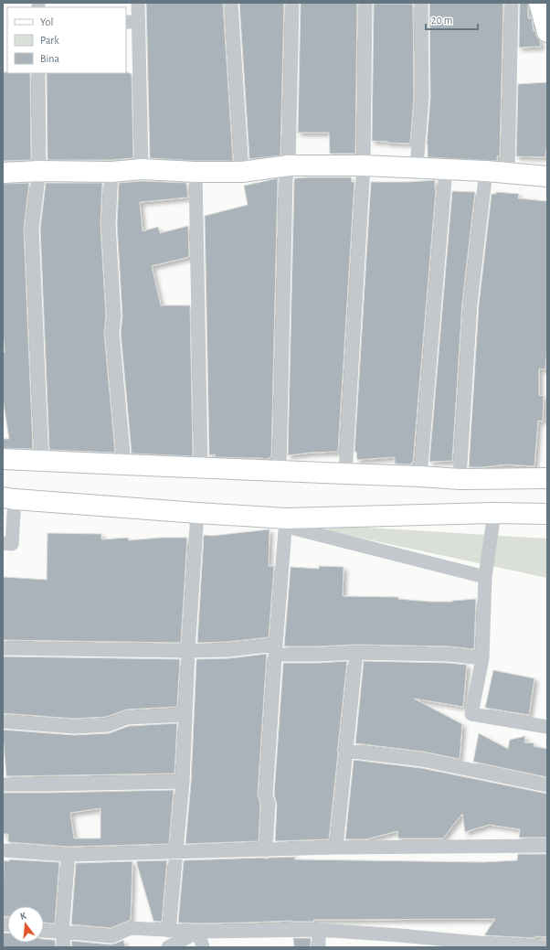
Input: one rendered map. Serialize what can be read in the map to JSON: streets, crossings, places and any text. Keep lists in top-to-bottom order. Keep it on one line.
{"legend":["Yol","Park","Bina"],"scale_bar":"20 m","north":"top"}
